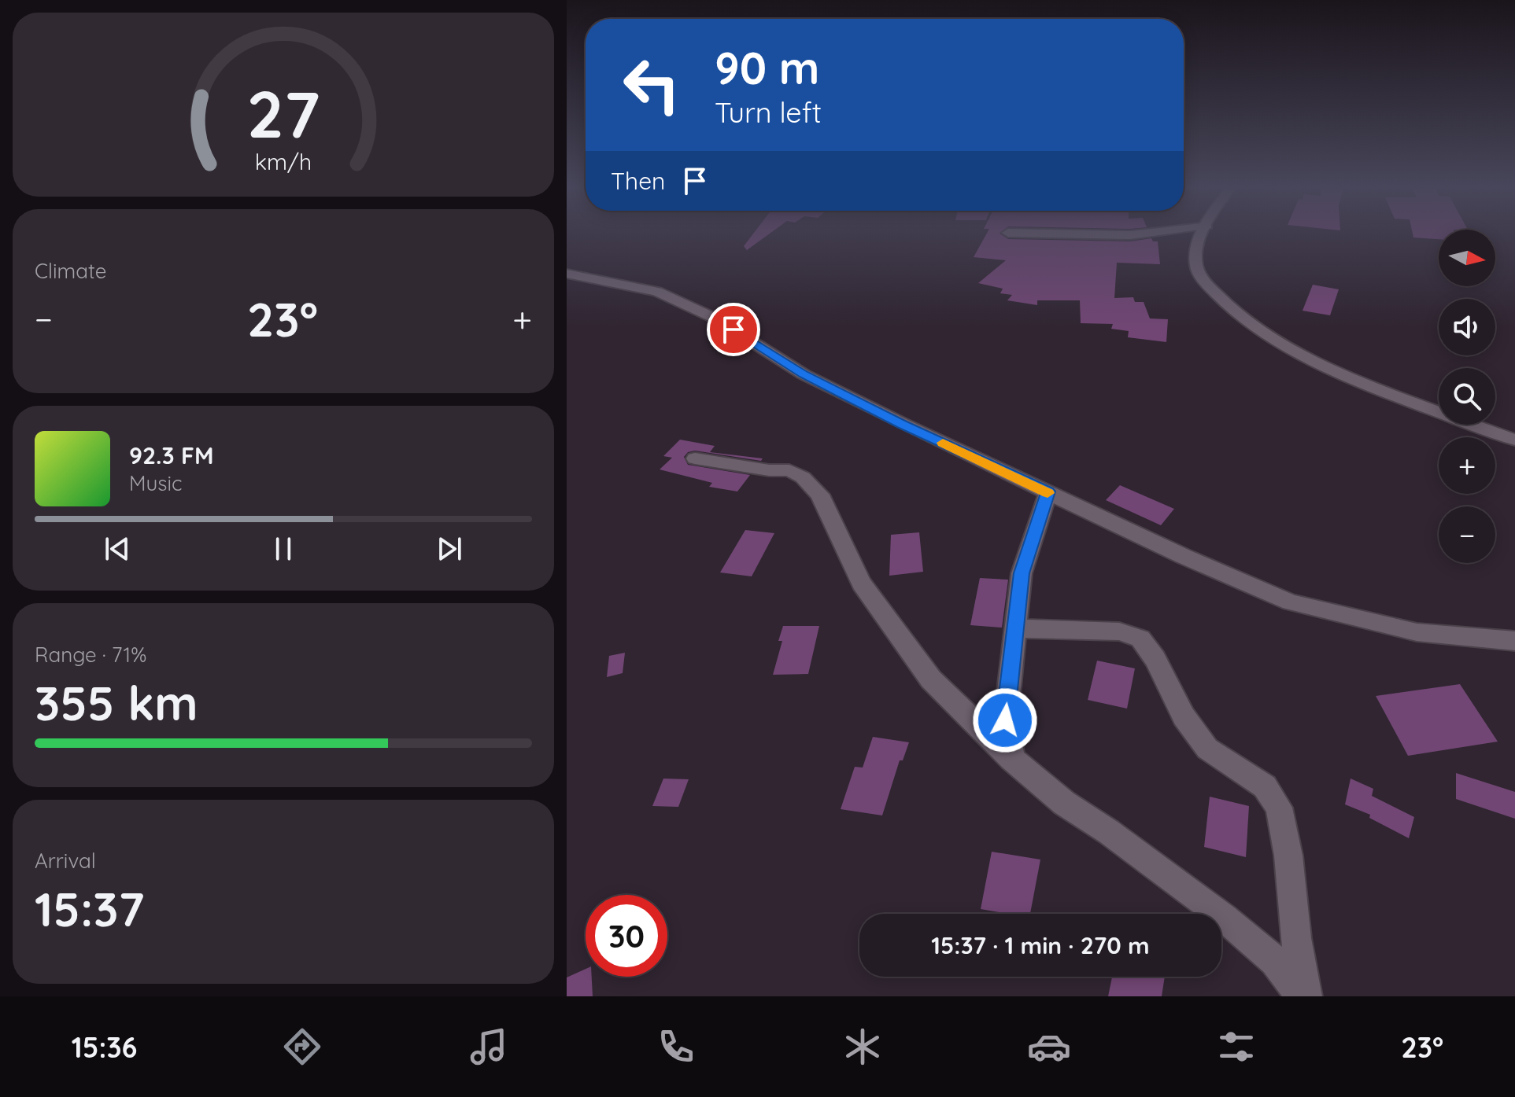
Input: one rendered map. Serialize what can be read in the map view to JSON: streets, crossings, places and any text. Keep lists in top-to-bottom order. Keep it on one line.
{"north":"right","page":{"turn":["90 m","Turn left"],"then":"Then","tile":["Climate",["Range · 71%","355 km"],["Arrival","15:37"]],"map_buttons":["+","−"],"heat":["−","23°","+"],"song":["92.3 FM","Music"],"limit":"30","trip":"15:37 · 1 min · 270 m","tabs":["15:36","23°"],"gauge":["27","km/h"]}}
